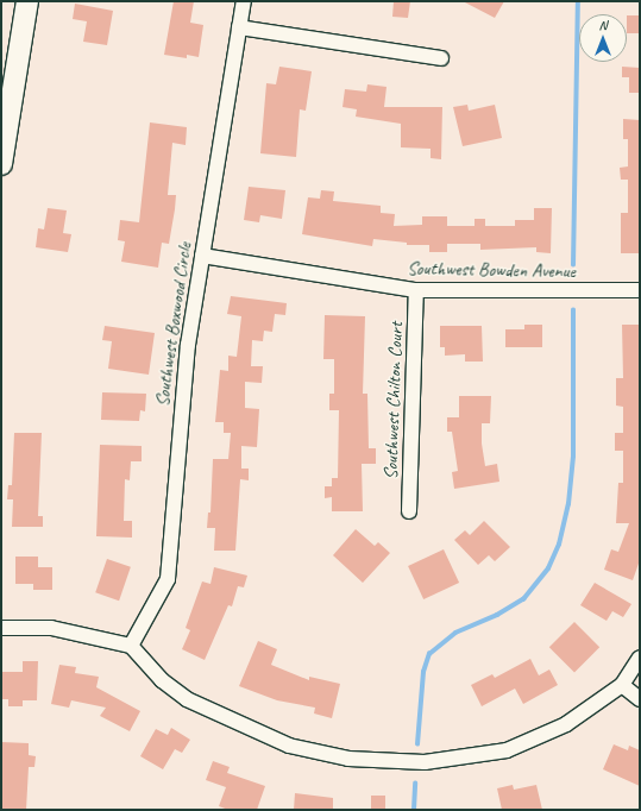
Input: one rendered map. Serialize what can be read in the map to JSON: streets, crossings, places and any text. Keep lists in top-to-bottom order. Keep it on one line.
{"streets":{"street":["Southwest Bowden Avenue","Southwest Boxwood Circle","Southwest Chilton Court"]},"crossings":[["Southwest Bowden Avenue","Southwest Boxwood Circle"],["Southwest Bowden Avenue","Southwest Chilton Court"]],"north":"top"}
